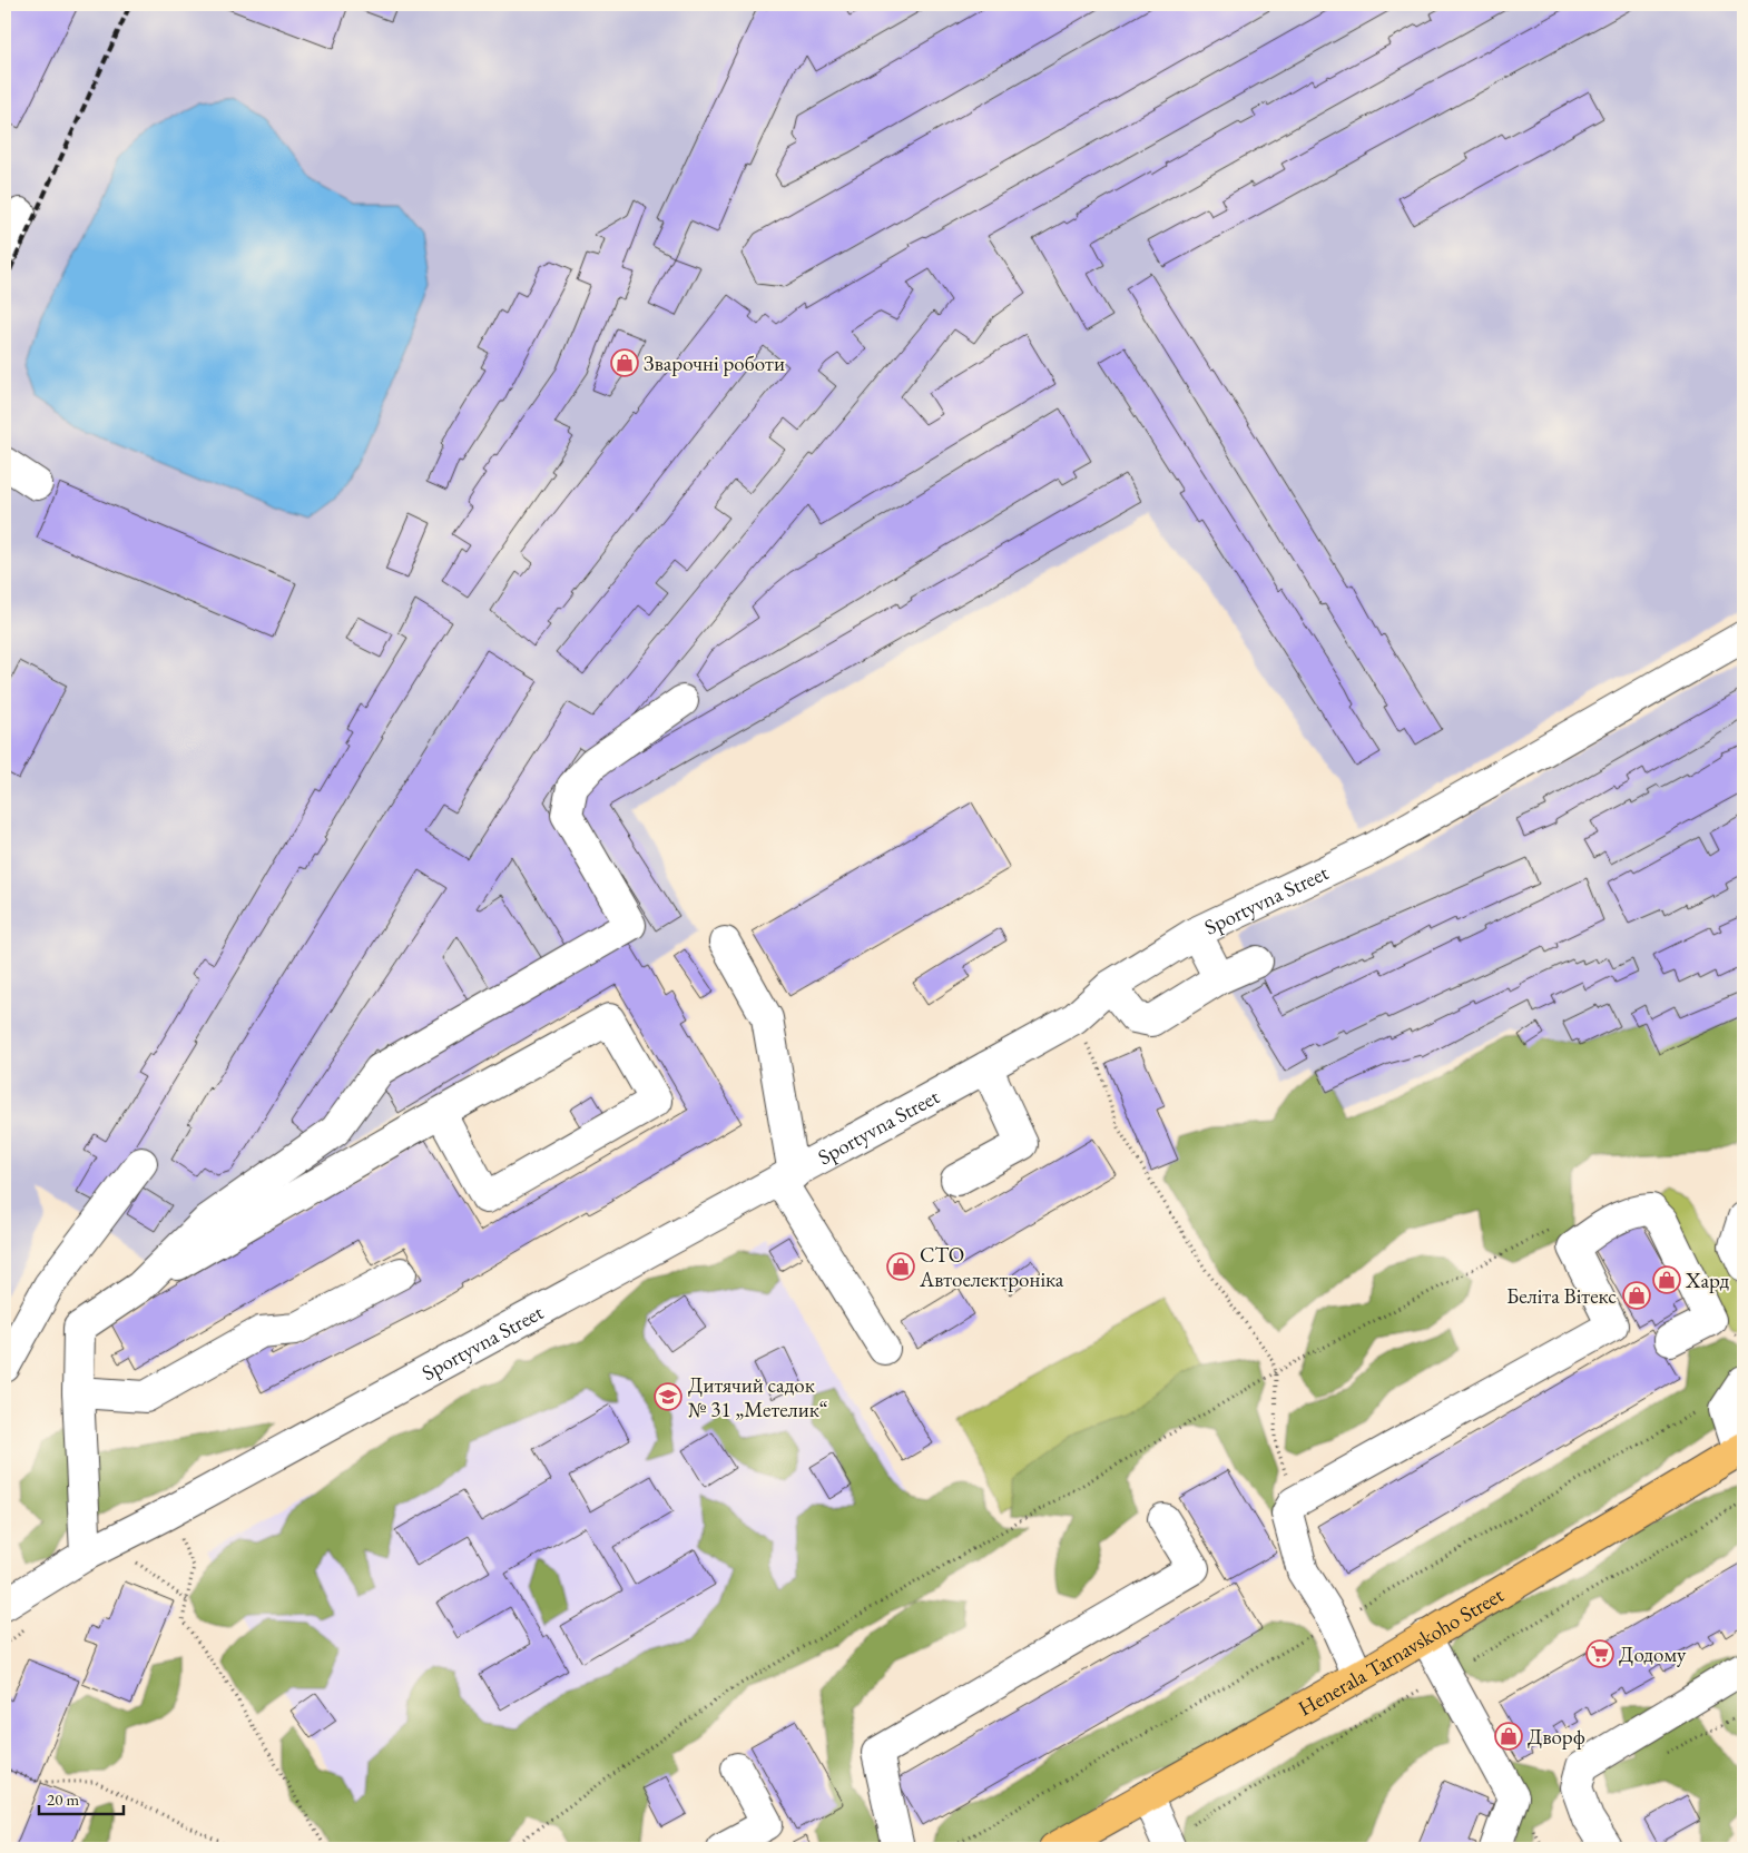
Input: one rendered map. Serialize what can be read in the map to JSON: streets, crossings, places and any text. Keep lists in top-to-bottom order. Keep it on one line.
{"streets":{"main road":["Henerala Tarnavskoho Street"],"street":["Sportyvna Street"]},"places":{"shop":["Зварочні роботи","СТО Автоелектроніка","Хард","Беліта Вітекс","Дворф"],"school or university":["Дитячий садок № 31 „Метелик“"],"supermarket":["Додому"]},"scale_bar":"20 m"}
